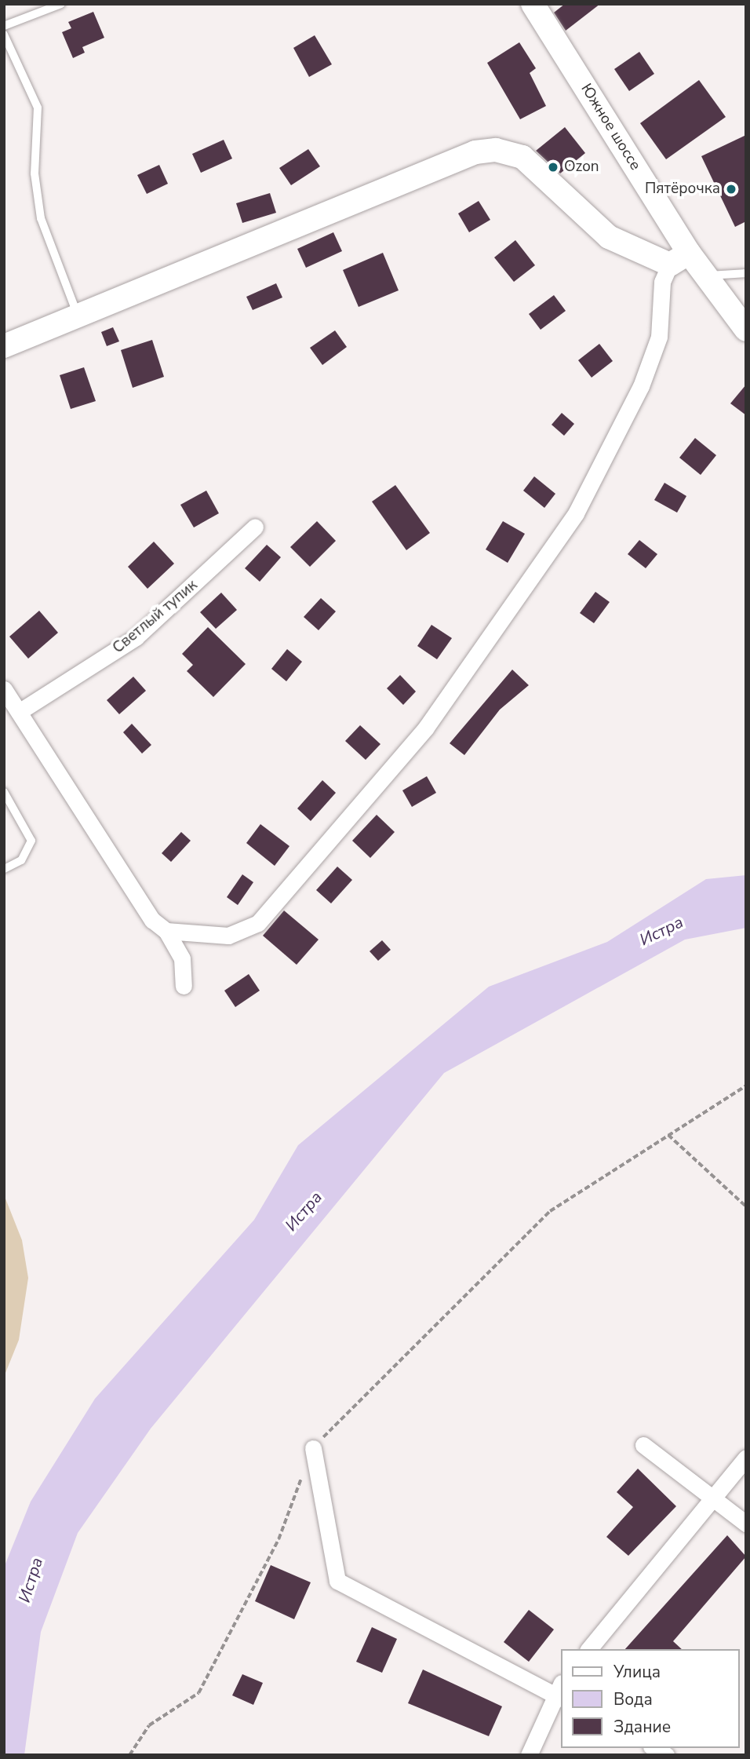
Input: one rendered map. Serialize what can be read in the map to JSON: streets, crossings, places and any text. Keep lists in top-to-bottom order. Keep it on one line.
{"streets":{"street":["Южное шоссе","Светлый тупик"]},"water":["Истра"],"places":["Ozon","Пятёрочка"],"legend":["Улица","Вода","Здание"]}
